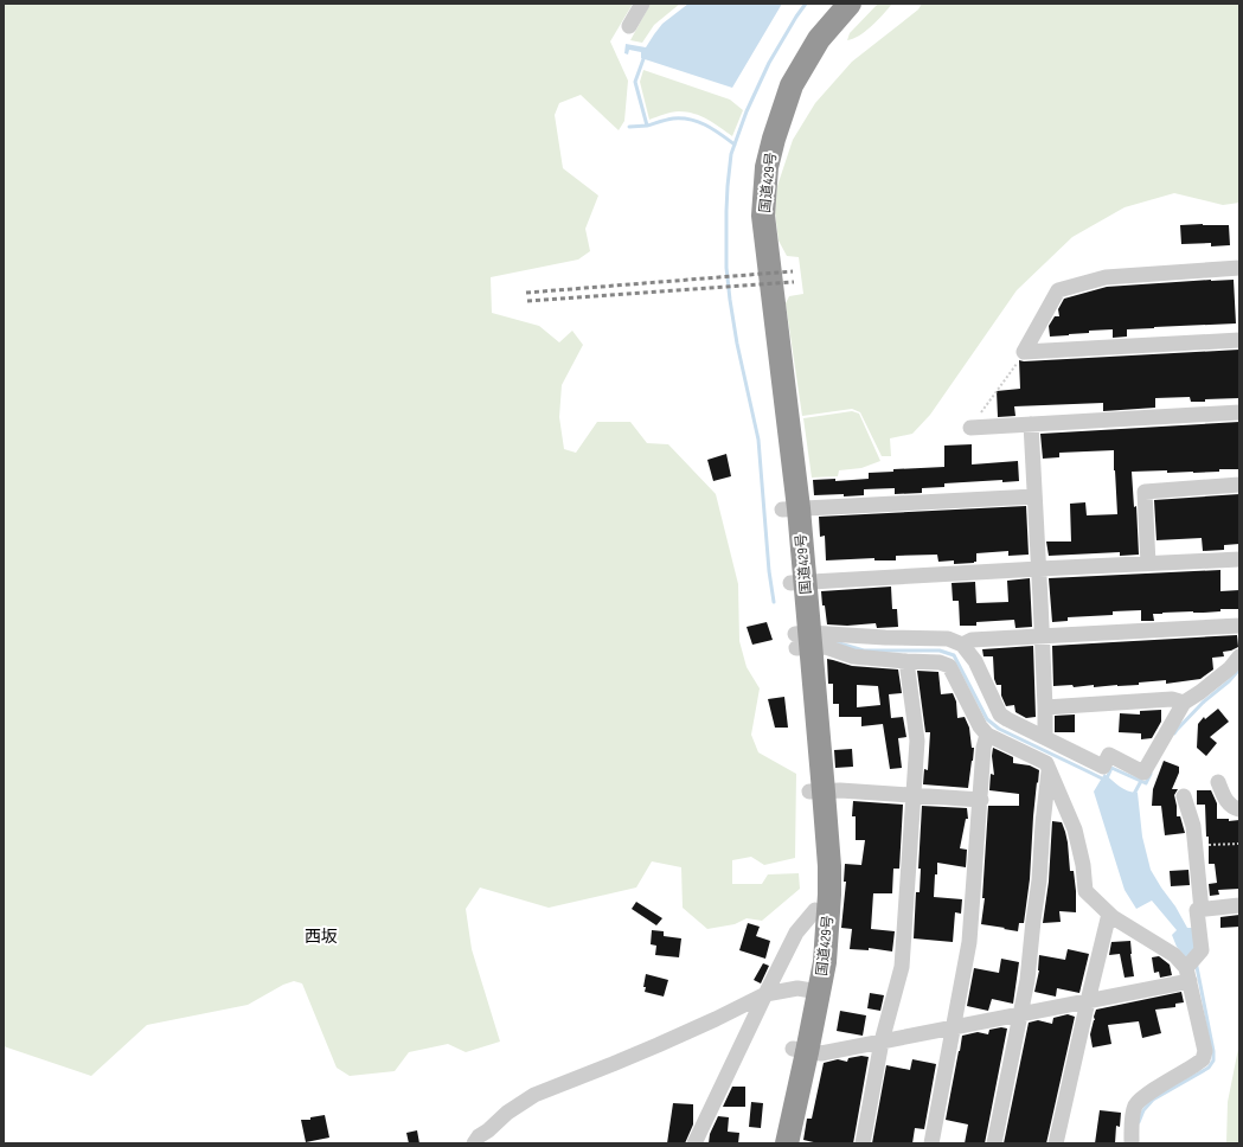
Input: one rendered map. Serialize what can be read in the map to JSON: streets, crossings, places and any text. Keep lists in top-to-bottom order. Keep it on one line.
{"streets":{"highway":["国道429号"]},"districts":["西坂"]}
